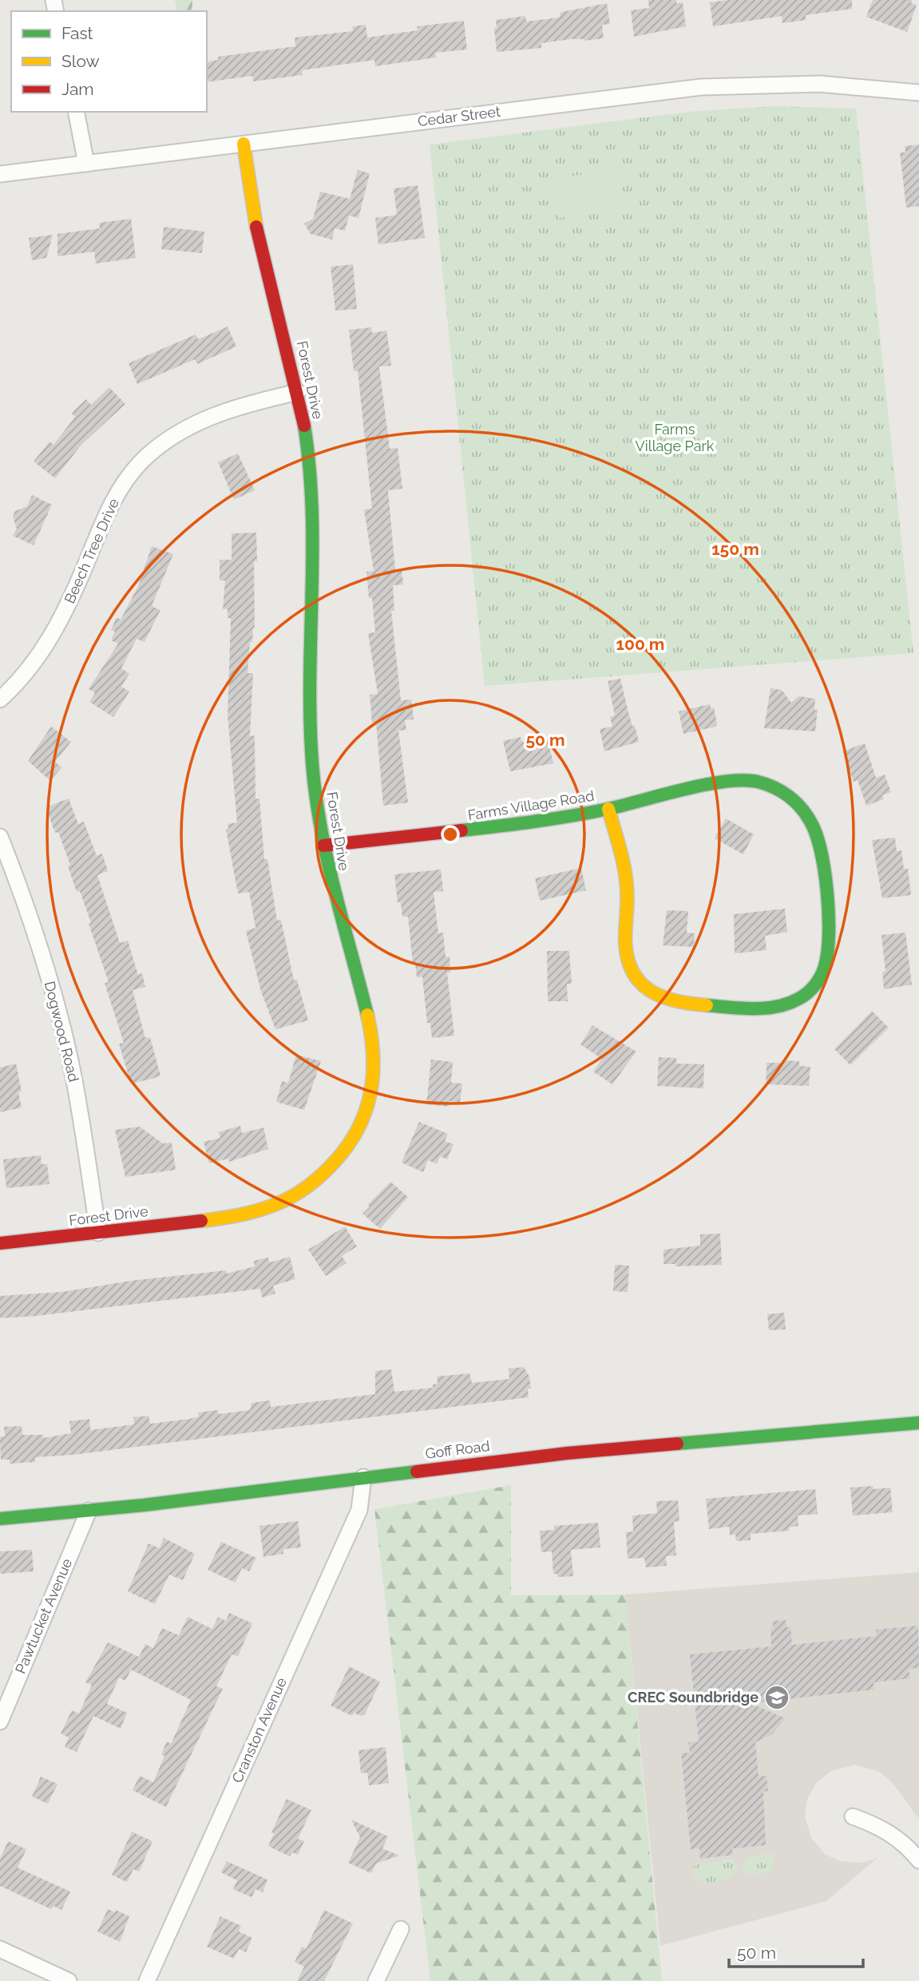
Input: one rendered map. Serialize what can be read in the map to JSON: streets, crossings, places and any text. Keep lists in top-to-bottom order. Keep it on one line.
{"streets":{"street":["Cedar Street","Forest Drive","Beech Tree Drive","Farms Village Road","Dogwood Road","Goff Road","Pawtucket Avenue","Cranston Avenue"]},"crossings":[["Cedar Street","Forest Drive"],["Forest Drive","Beech Tree Drive"],["Forest Drive","Farms Village Road"],["Forest Drive","Dogwood Road"],["Goff Road","Pawtucket Avenue"],["Goff Road","Cranston Avenue"]],"parks":["Farms Village Park"],"places":{"school or university":["CREC Soundbridge"]},"legend":["Fast","Slow","Jam"],"scale_bar":"50 m","rings":["150 m","100 m","50 m"]}
